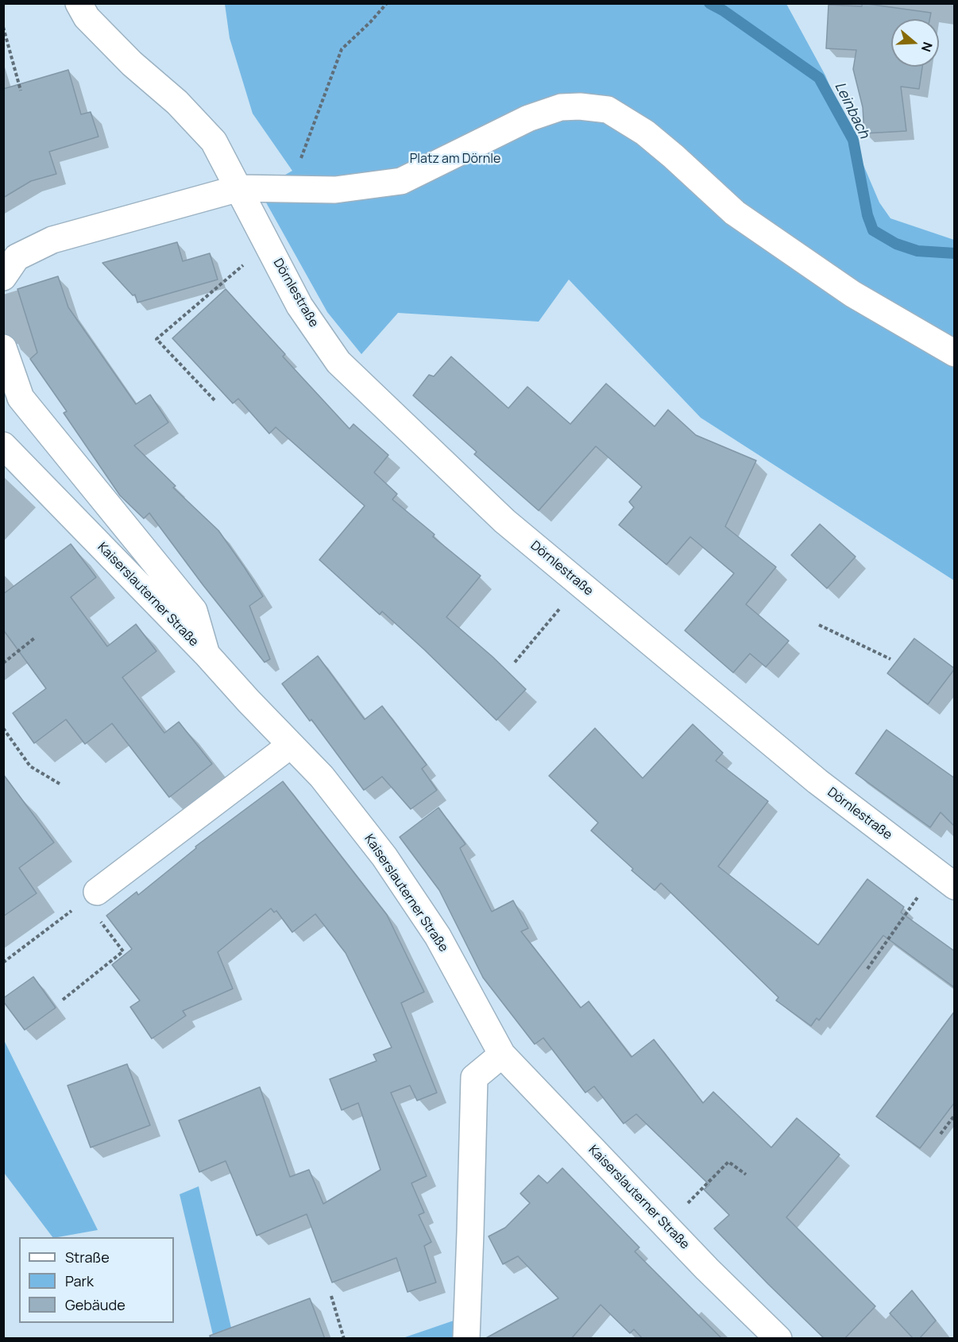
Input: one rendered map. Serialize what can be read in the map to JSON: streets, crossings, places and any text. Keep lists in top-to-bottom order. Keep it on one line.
{"streets":{"street":["Dörnlestraße","Kaiserslauterner Straße"]},"water":["Leinbach"],"parks":["Platz am Dörnle"],"legend":["Straße","Park","Gebäude"],"north":"right"}
